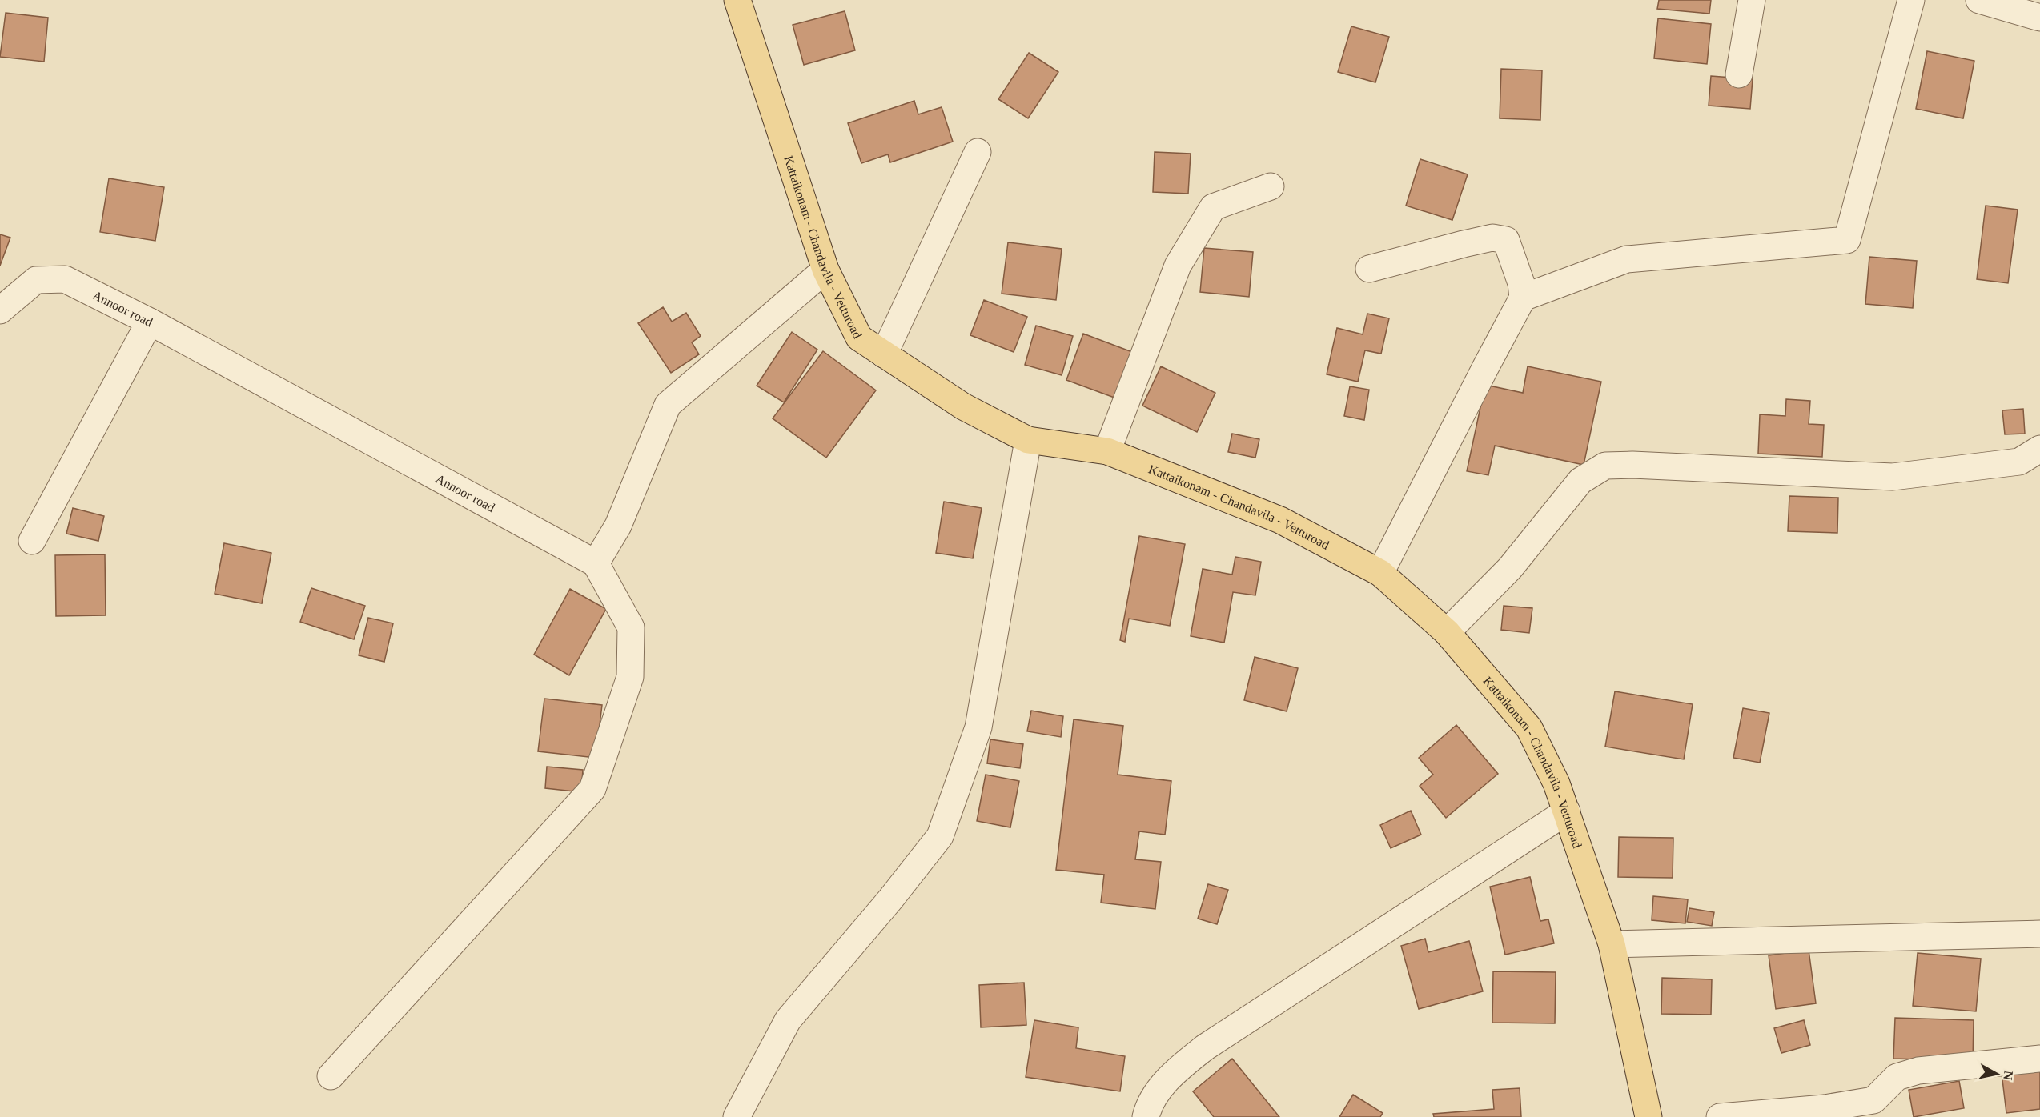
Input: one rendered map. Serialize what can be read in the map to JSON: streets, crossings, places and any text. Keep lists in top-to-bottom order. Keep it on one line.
{"streets":{"main road":["Kattaikonam - Chandavila - Vetturoad"],"street":["Annoor road"]},"north":"right"}
